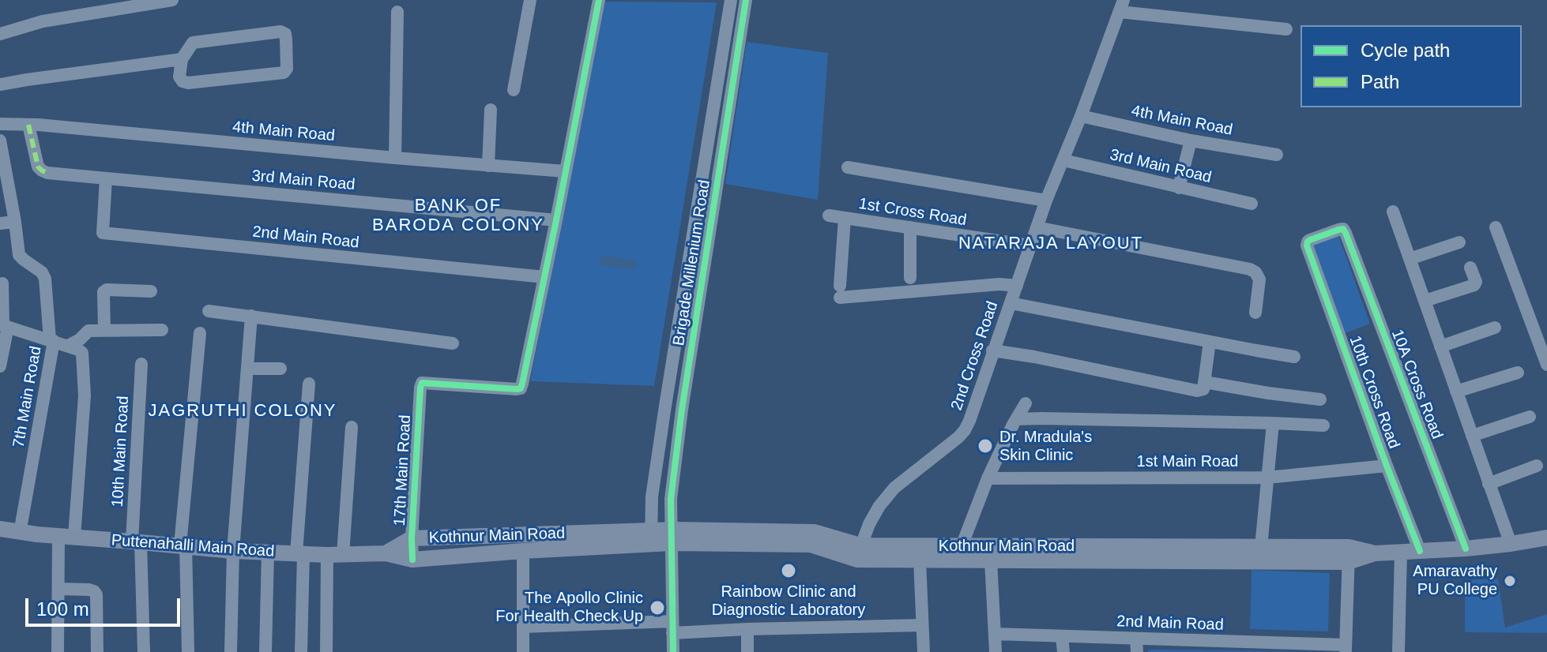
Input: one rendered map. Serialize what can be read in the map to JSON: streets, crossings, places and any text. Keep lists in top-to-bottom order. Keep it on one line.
{"streets":{"main road":["Kothnur Main Road","Puttenahalli Main Road"],"street":["4th Main Road","3rd Main Road","1st Cross Road","2nd Main Road","Brigade Millenium Road","2nd Cross Road","10A Cross Road","10th Cross Road","7th Main Road","10th Main Road","1st Main Road","17th Main Road"]},"crossings":[["4th Main Road","3rd Main Road"],["4th Main Road","2nd Cross Road"],["3rd Main Road","2nd Main Road"],["3rd Main Road","2nd Cross Road"],["1st Cross Road","2nd Cross Road"],["2nd Main Road","17th Main Road"],["Brigade Millenium Road","Kothnur Main Road"],["2nd Cross Road","Kothnur Main Road"],["10A Cross Road","10th Cross Road"],["10A Cross Road","Kothnur Main Road"],["10th Cross Road","1st Main Road"],["10th Cross Road","Kothnur Main Road"],["7th Main Road","Puttenahalli Main Road"],["10th Main Road","Puttenahalli Main Road"],["17th Main Road","Kothnur Main Road"],["Kothnur Main Road","Puttenahalli Main Road"]],"districts":["BANK OF BARODA COLONY","NATARAJA LAYOUT","JAGRUTHI COLONY"],"places":["Dr. Mradula's Skin Clinic","Rainbow Clinic and Diagnostic Laboratory","Amaravathy PU College","The Apollo Clinic For Health Check Up"],"legend":["Cycle path","Path"],"scale_bar":"100 m"}
